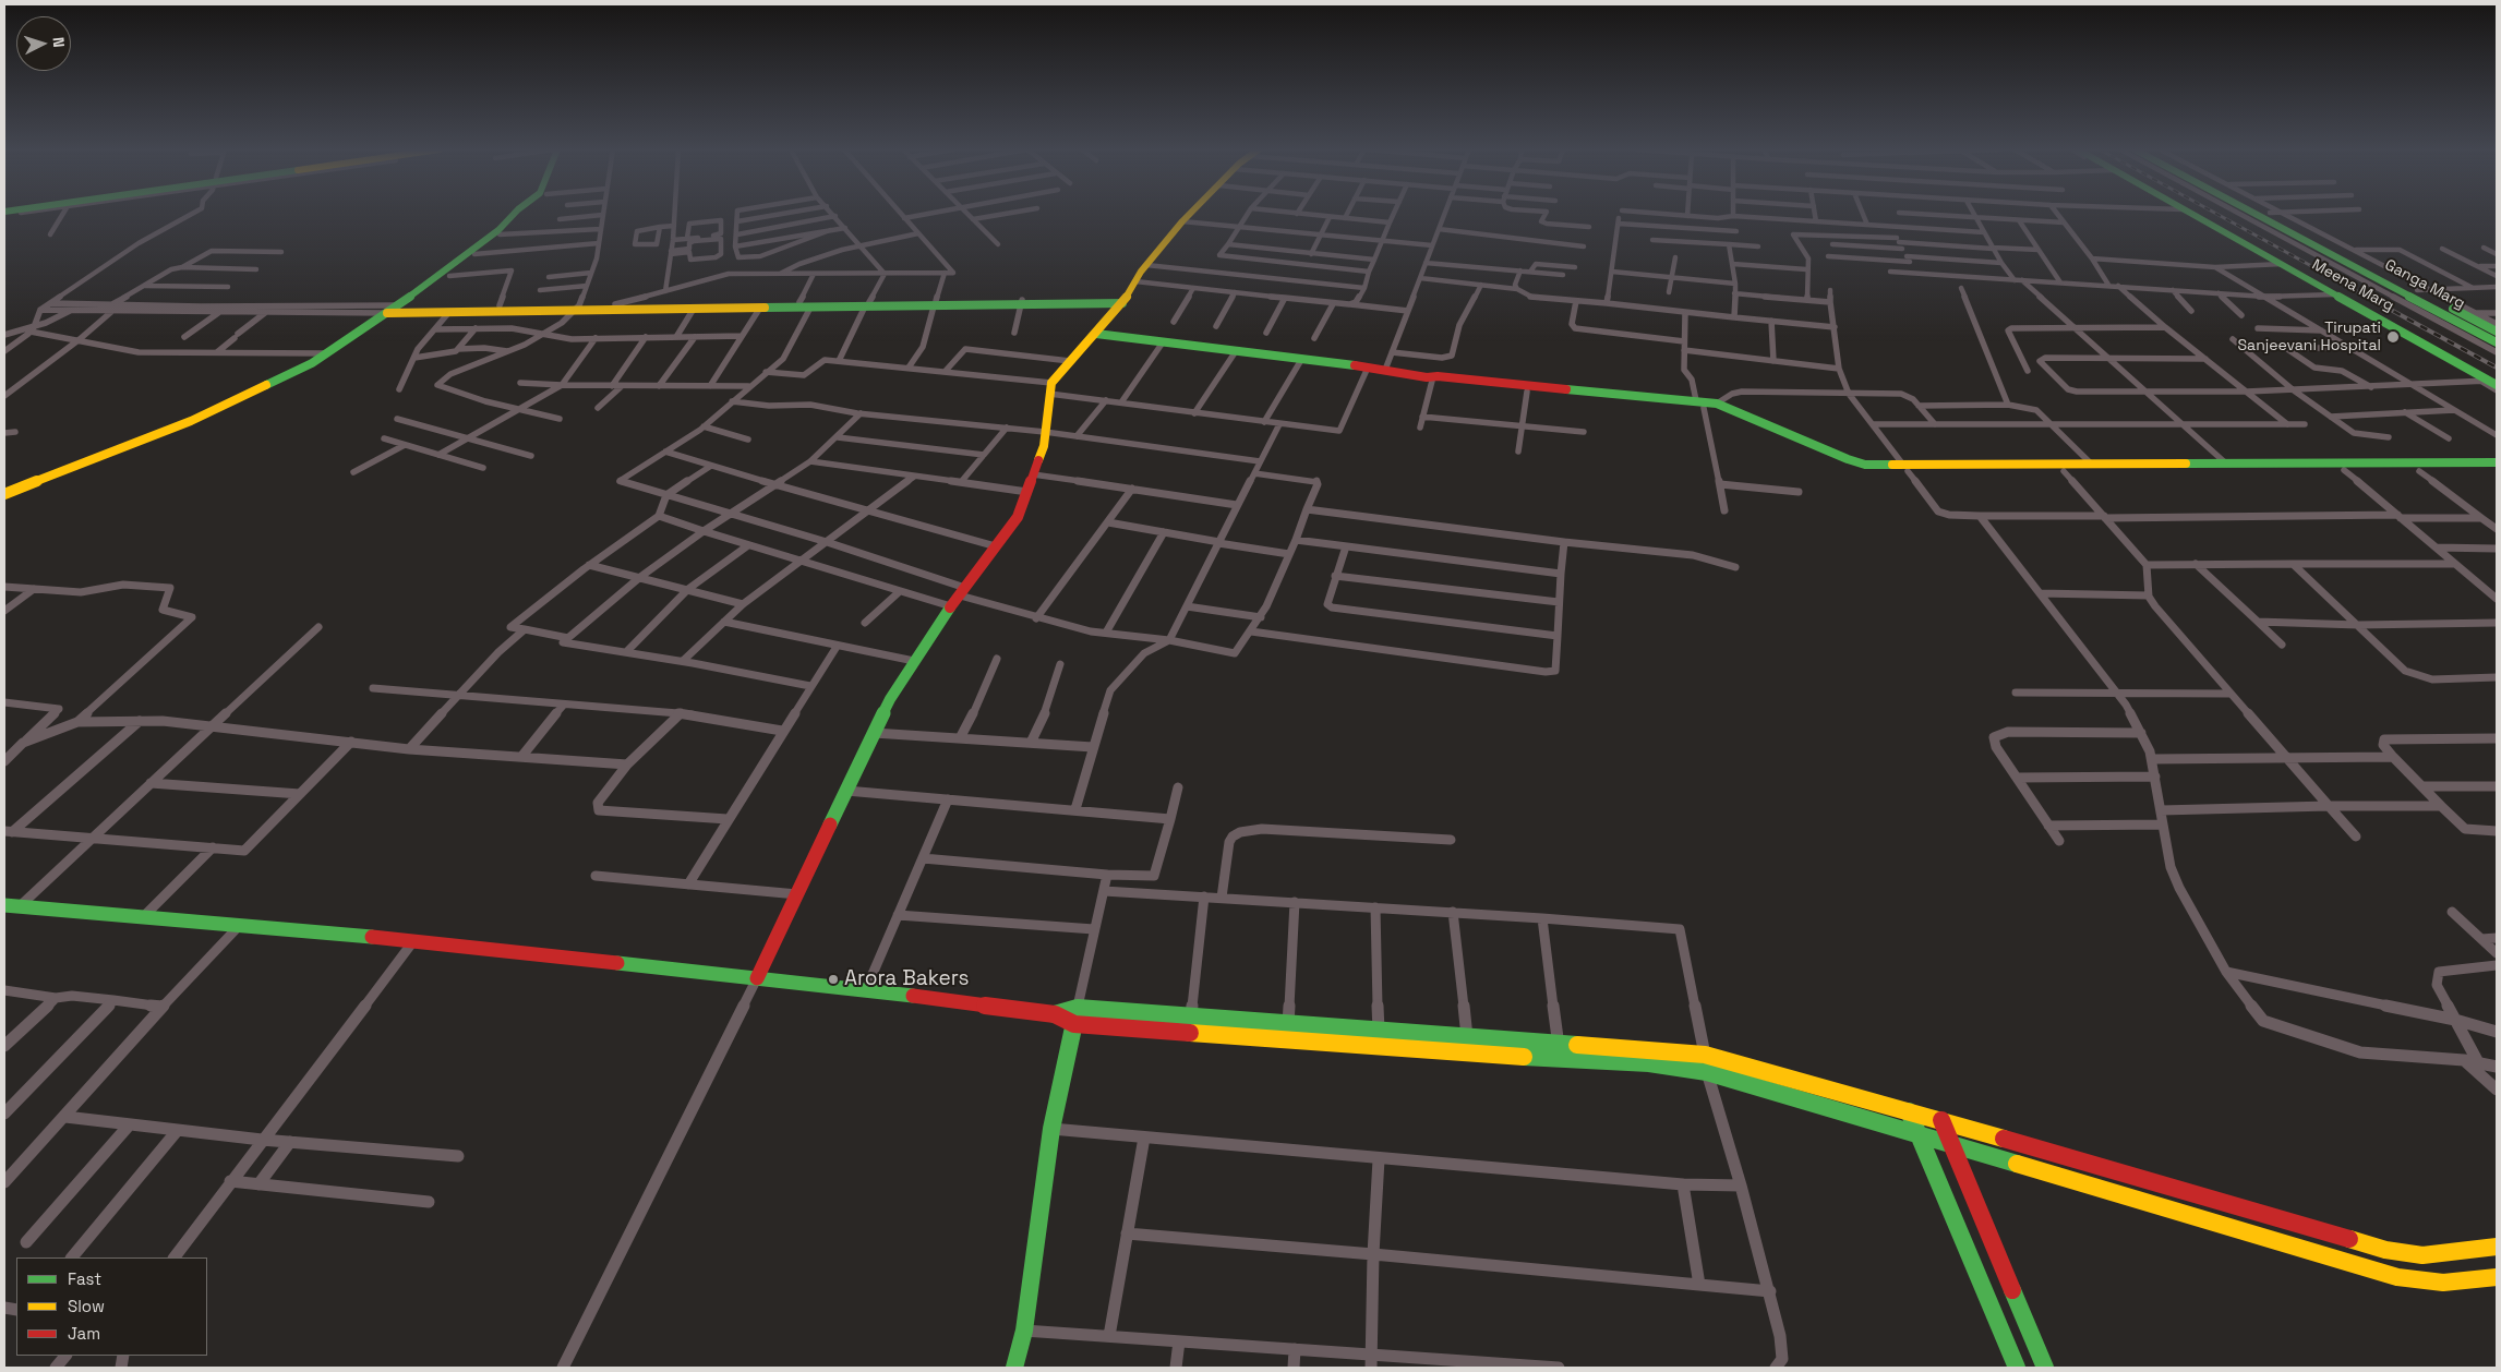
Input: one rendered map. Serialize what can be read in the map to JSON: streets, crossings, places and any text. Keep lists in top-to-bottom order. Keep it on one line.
{"streets":{"street":["Ganga Marg","Meena Marg"]},"places":["Tirupati Sanjeevani Hospital","Arora Bakers"],"legend":["Fast","Slow","Jam"],"north":"right"}
